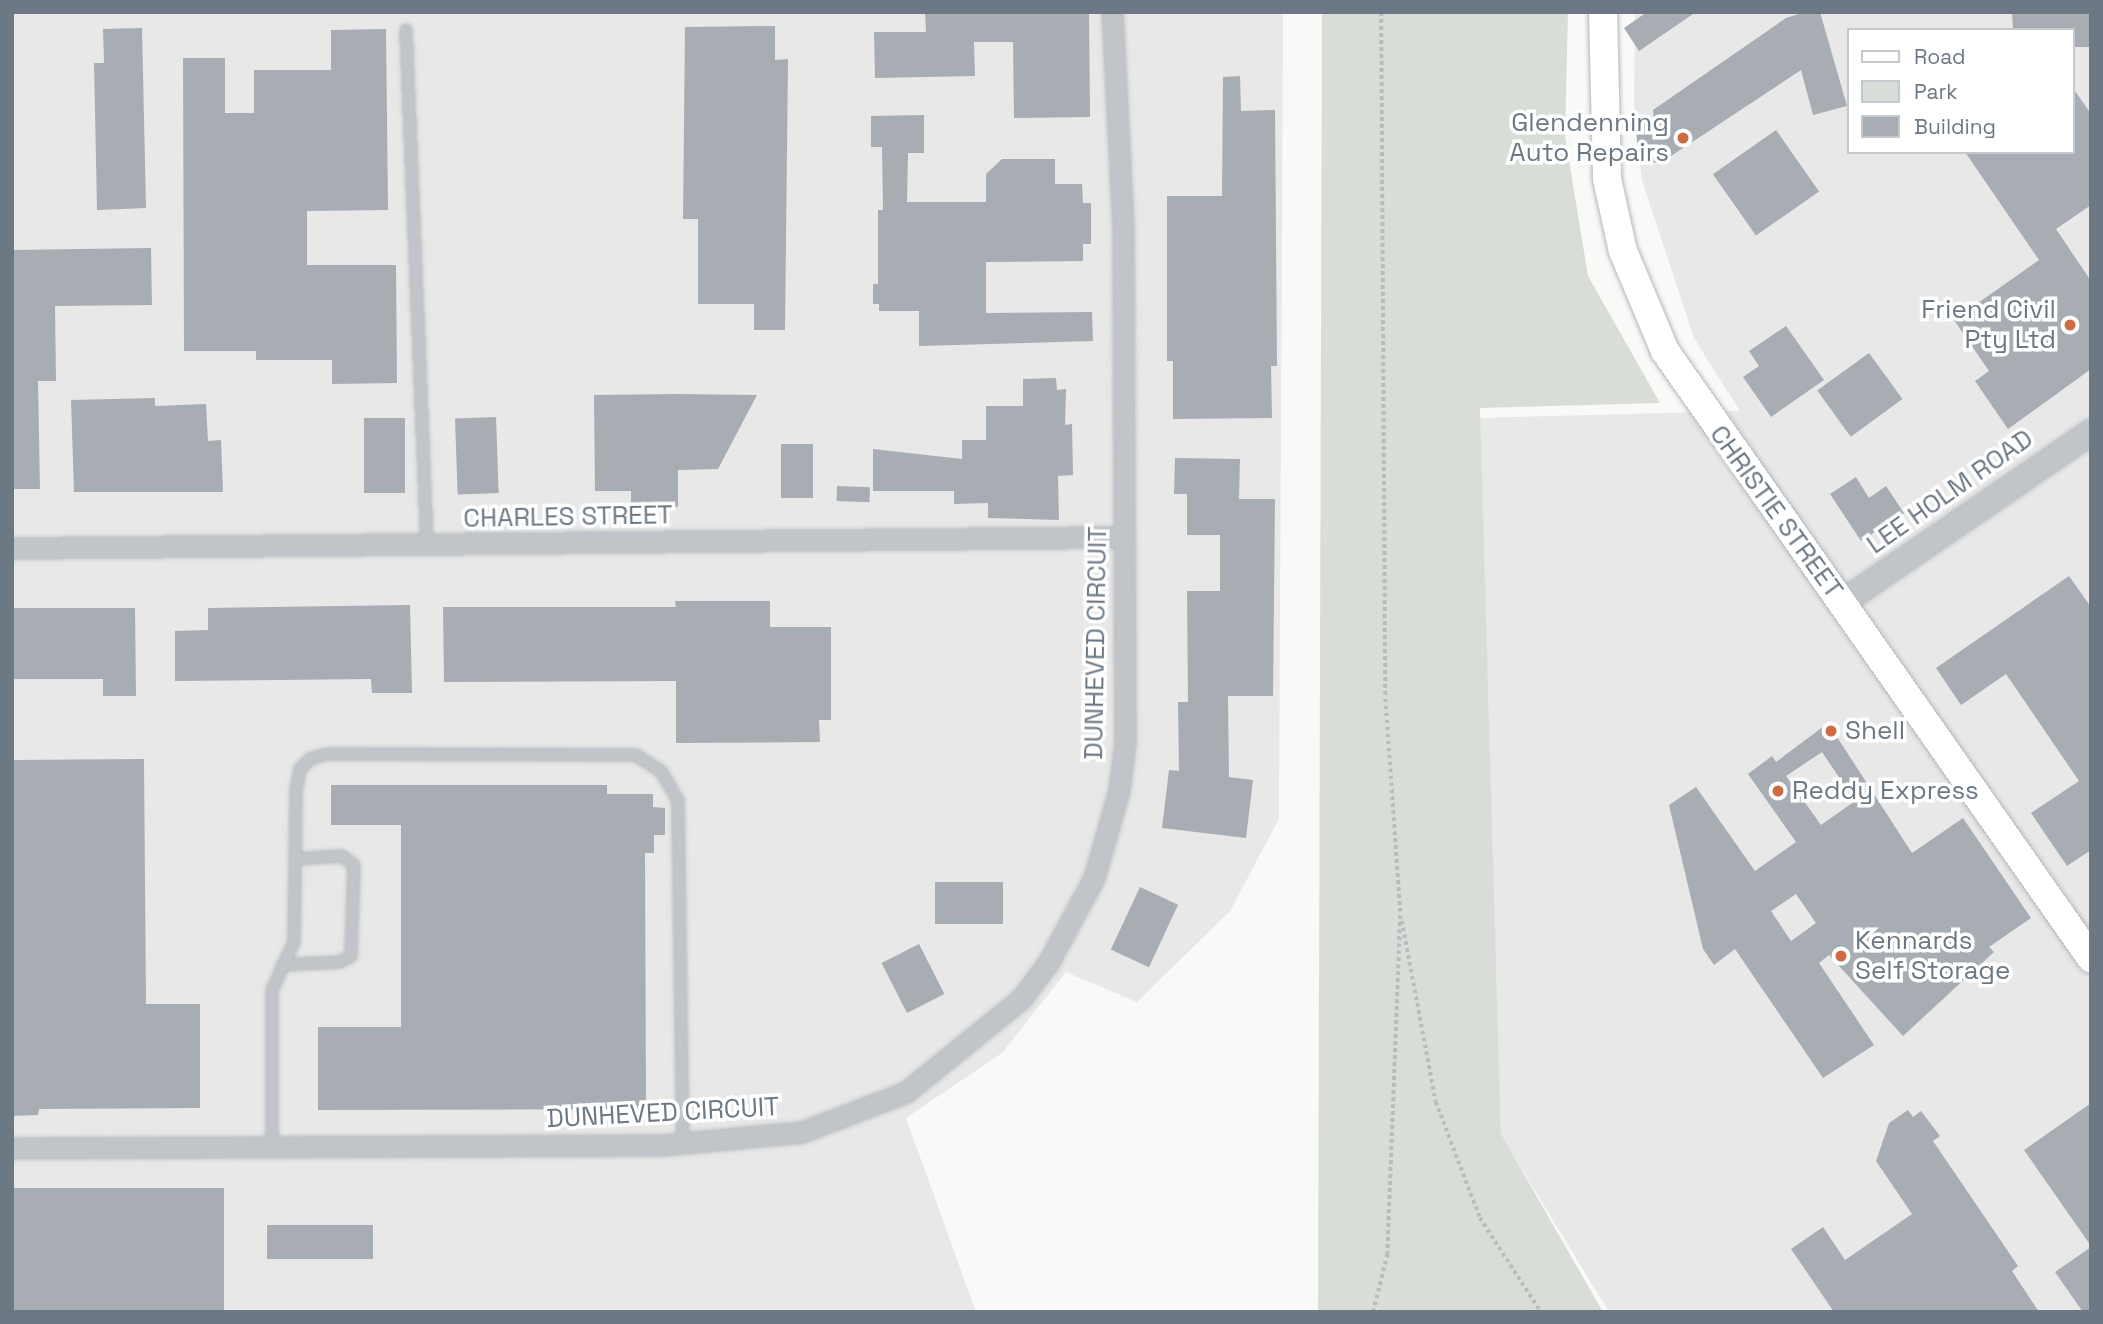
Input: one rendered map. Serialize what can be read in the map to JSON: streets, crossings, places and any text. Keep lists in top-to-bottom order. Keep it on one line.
{"streets":{"main road":["CHRISTIE STREET"],"street":["LEE HOLM ROAD","CHARLES STREET","DUNHEVED CIRCUIT"]},"crossings":[["LEE HOLM ROAD","CHRISTIE STREET"],["CHARLES STREET","DUNHEVED CIRCUIT"]],"places":["Glendenning Auto Repairs","Friend Civil Pty Ltd","Shell","Reddy Express","Kennards Self Storage"],"legend":["Road","Park","Building"]}
